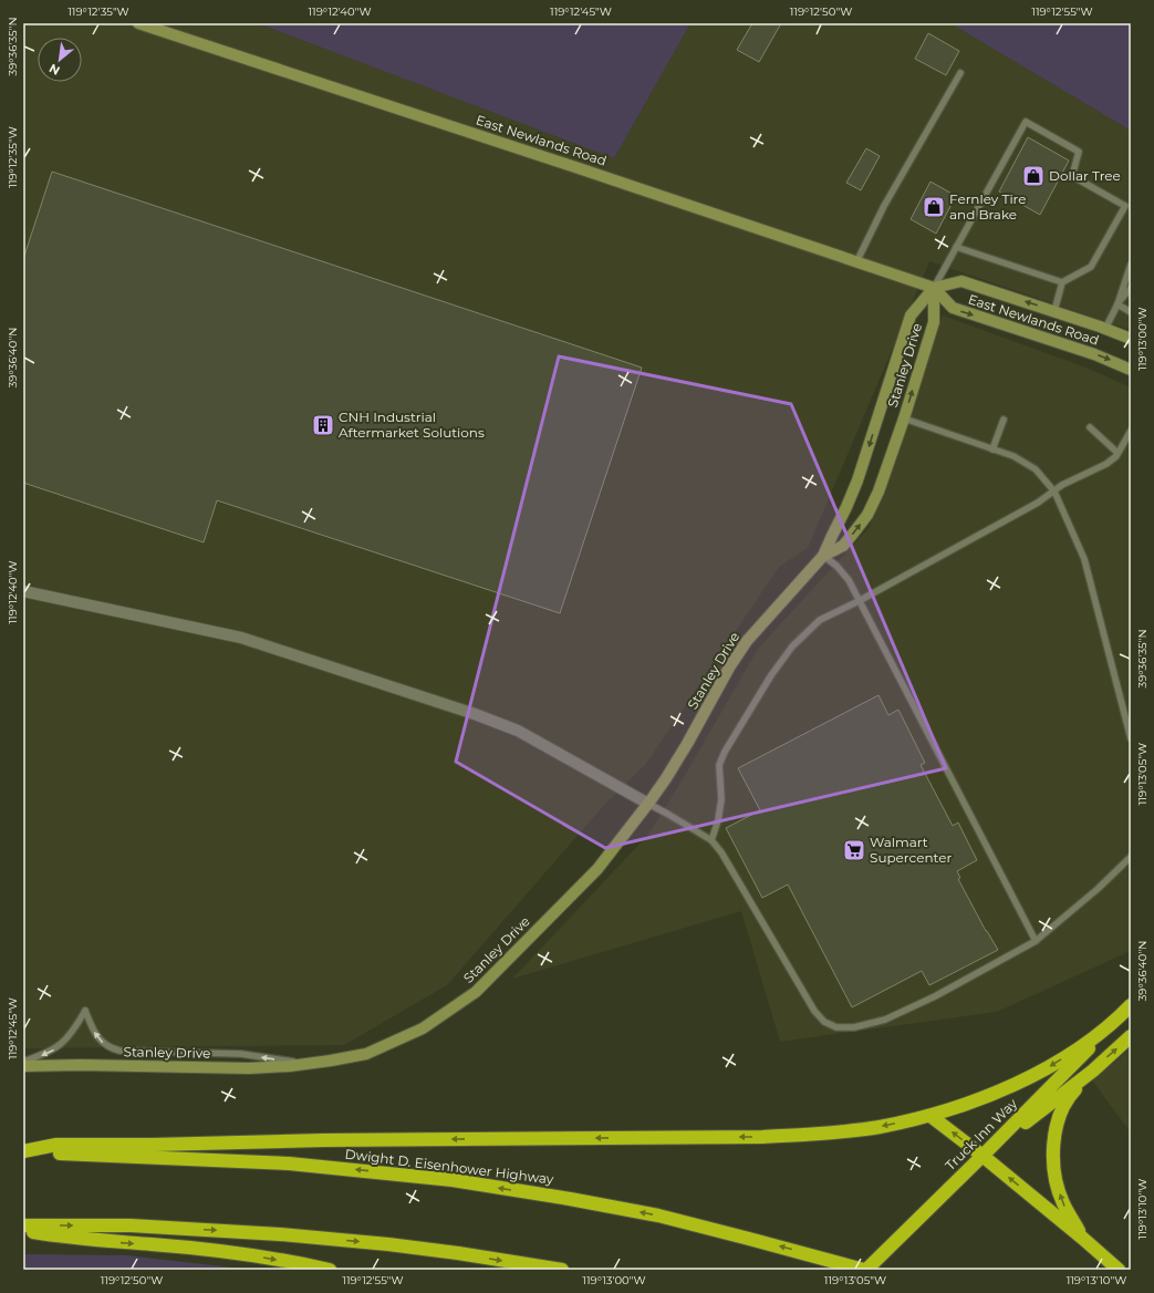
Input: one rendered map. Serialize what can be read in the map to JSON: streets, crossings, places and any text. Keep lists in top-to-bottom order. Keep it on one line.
{"streets":{"highway":["Truck Inn Way","Dwight D. Eisenhower Highway"],"street":["East Newlands Road","Stanley Drive"]},"crossings":[["East Newlands Road","Stanley Drive"],["Truck Inn Way","Dwight D. Eisenhower Highway"]],"places":{"shop":["Dollar Tree","Fernley Tire and Brake"],"building":["CNH Industrial Aftermarket Solutions"],"supermarket":["Walmart Supercenter"]},"north":"bottom left","coordinates":["119°12'35\"W","119°12'40\"W","119°12'45\"W","119°12'50\"W","119°12'55\"W","39°36'35\"N","119°13'00\"W","39°36'40\"N","119°13'05\"W","119°13'10\"W"]}
